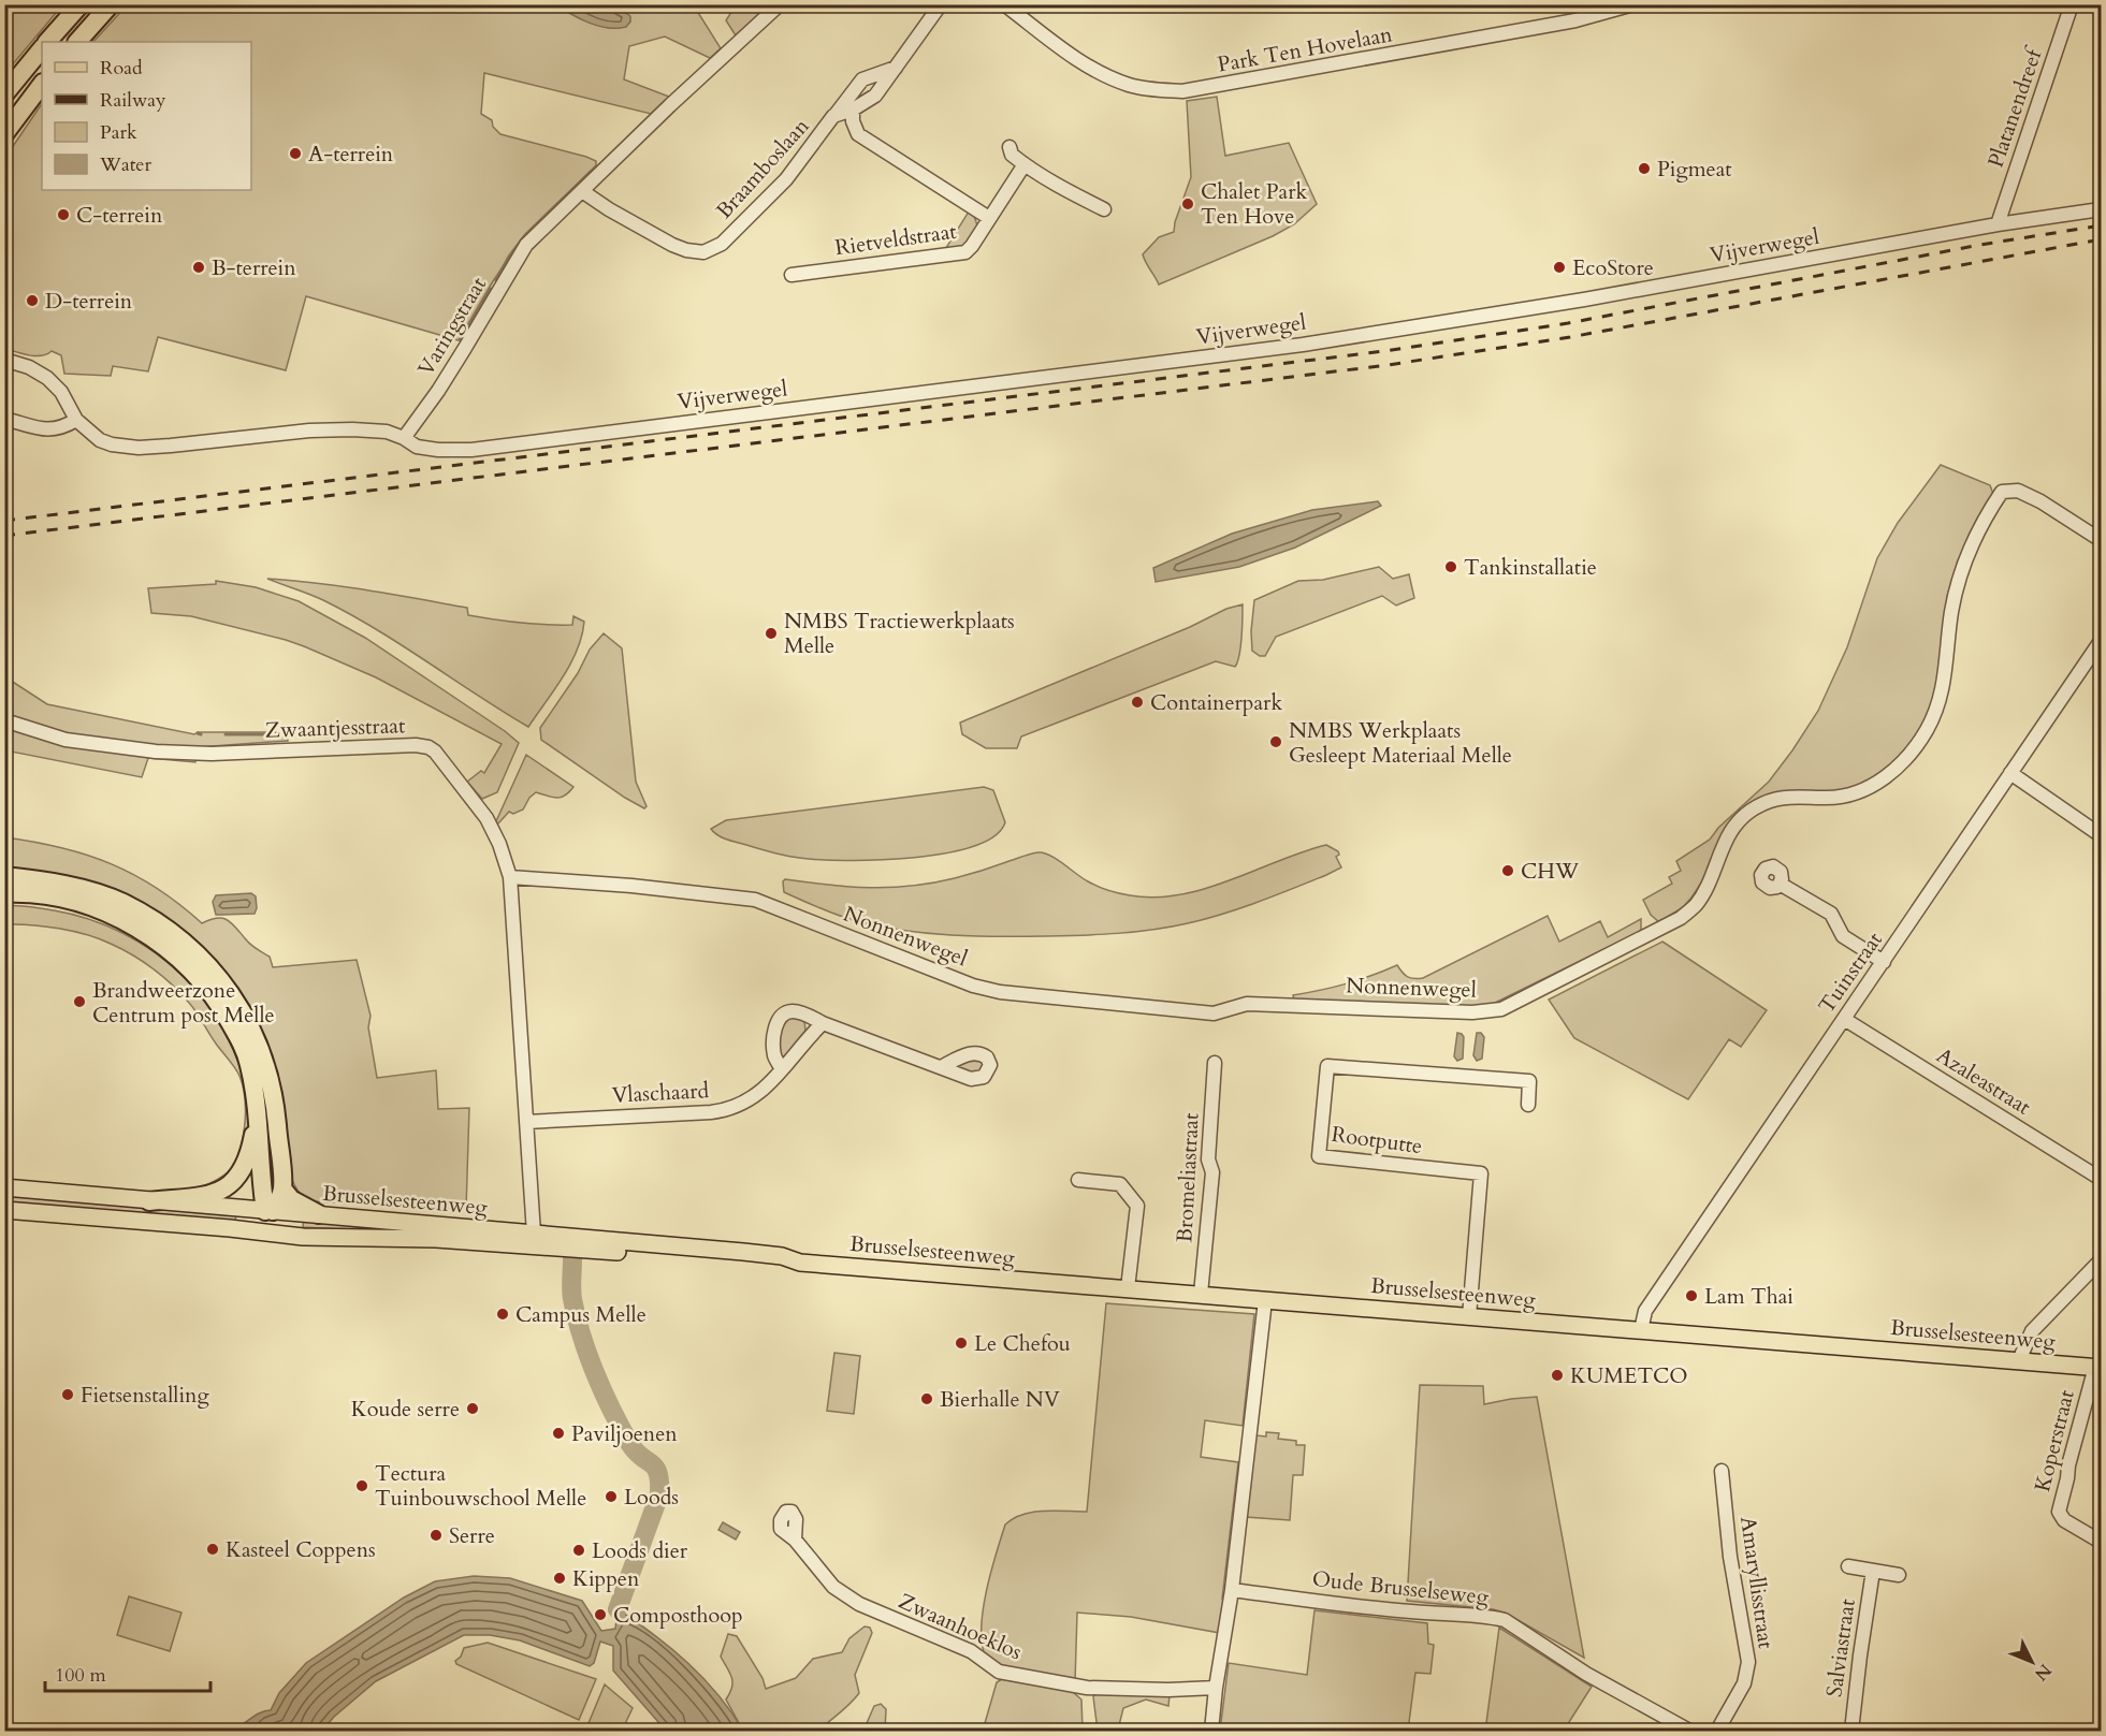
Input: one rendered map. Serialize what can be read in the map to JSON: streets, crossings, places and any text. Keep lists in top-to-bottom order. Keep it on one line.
{"streets":{"main road":["Brusselsesteenweg"],"street":["Park Ten Hovelaan","Platanendreef","Braamboslaan","Rietveldstraat","Vijverwegel","Varingstraat","Zwaantjesstraat","Nonnenwegel","Tuinstraat","Azaleastraat","Vlaschaard","Rootputte","Bromeliastraat","Koperstraat","Amaryllisstraat","Oude Brusselseweg","Zwaanhoeklos","Salviastraat"]},"crossings":[["Platanendreef","Vijverwegel"],["Braamboslaan","Rietveldstraat"],["Braamboslaan","Varingstraat"],["Vijverwegel","Varingstraat"],["Zwaantjesstraat","Nonnenwegel"],["Zwaantjesstraat","Vlaschaard"],["Zwaantjesstraat","Brusselsesteenweg"],["Tuinstraat","Azaleastraat"],["Tuinstraat","Brusselsesteenweg"],["Rootputte","Brusselsesteenweg"],["Bromeliastraat","Brusselsesteenweg"],["Brusselsesteenweg","Koperstraat"]],"places":["A-terrein","Pigmeat","Chalet Park Ten Hove","C-terrein","B-terrein","EcoStore","D-terrein","Tankinstallatie","NMBS Tractiewerkplaats Melle","Containerpark","NMBS Werkplaats Gesleept Materiaal Melle","CHW","Brandweerzone Centrum post Melle","Lam Thai","Campus Melle","Le Chefou","KUMETCO","Fietsenstalling","Bierhalle NV","Koude serre","Paviljoenen","Tectura Tuinbouwschool Melle","Loods","Serre","Kasteel Coppens","Loods dier","Kippen","Composthoop"],"legend":["Road","Railway","Park","Water"],"scale_bar":"100 m","north":"bottom right"}
